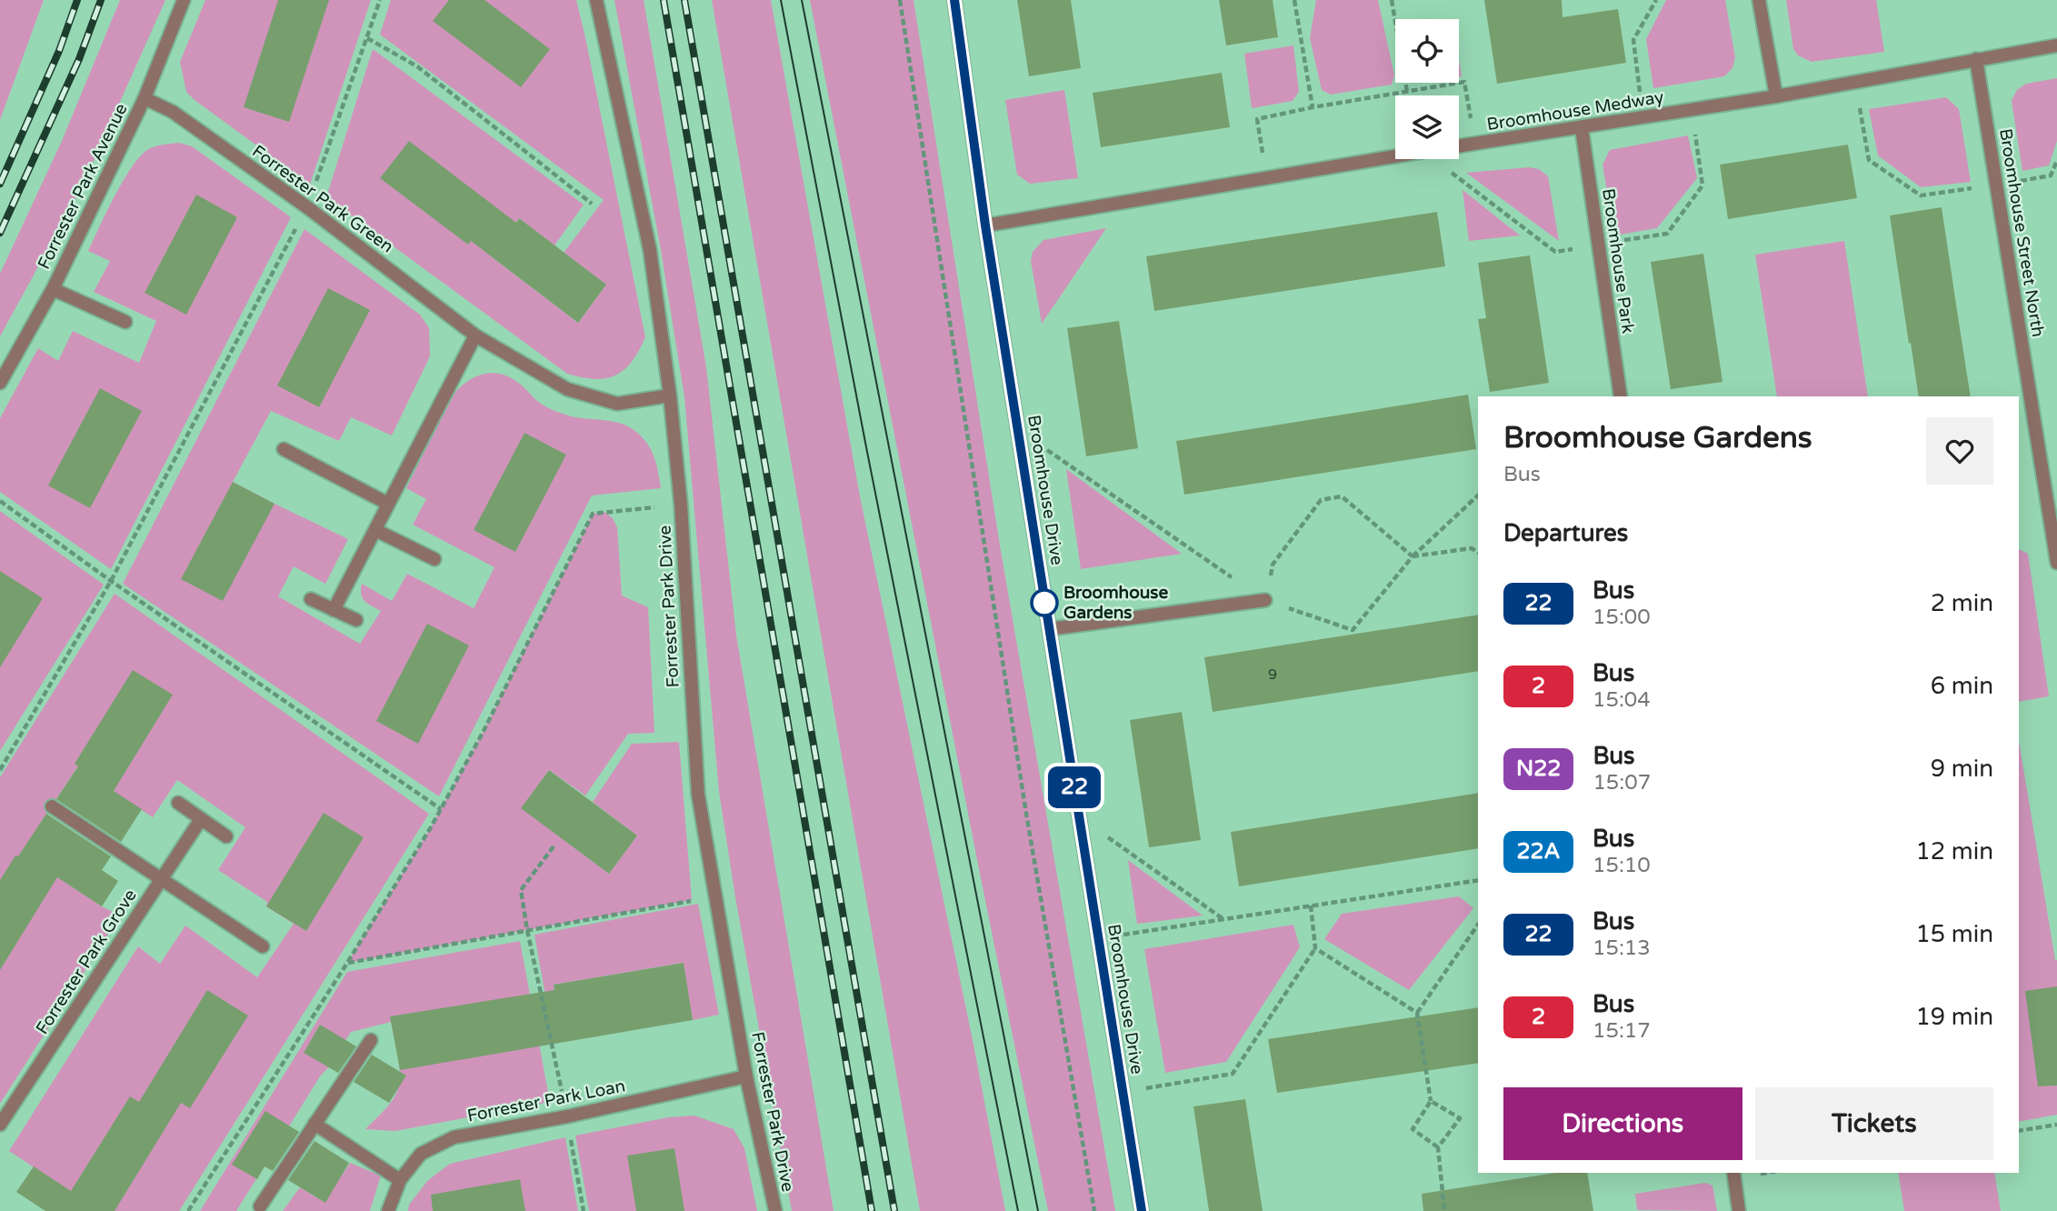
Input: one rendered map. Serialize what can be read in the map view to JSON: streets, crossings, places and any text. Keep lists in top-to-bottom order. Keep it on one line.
{"streets":{"street":["Broomhouse Medway","Forrester Park Avenue","Forrester Park Green","Broomhouse Street North","Broomhouse Park","Broomhouse Drive","Forrester Park Drive","Forrester Park Grove","Forrester Park Loan"]},"crossings":[["Broomhouse Medway","Broomhouse Street North"],["Broomhouse Medway","Broomhouse Park"],["Broomhouse Medway","Broomhouse Drive"],["Forrester Park Avenue","Forrester Park Green"],["Forrester Park Green","Forrester Park Drive"],["Forrester Park Drive","Forrester Park Loan"]],"places":["Broomhouse Gardens"],"lines":["bus line 22"],"house_numbers":["9"],"page":{"on_map":"22","heading":[["Broomhouse Gardens","Bus"],"Departures"],"list":[{"mark":"22","name":"Bus","note":"15:00","value":"2 min"},{"mark":"2","name":"Bus","note":"15:04","value":"6 min"},{"mark":"N22","name":"Bus","note":"15:07","value":"9 min"},{"mark":"22A","name":"Bus","note":"15:10","value":"12 min"},{"mark":"22","name":"Bus","note":"15:13","value":"15 min"},{"mark":"2","name":"Bus","note":"15:17","value":"19 min"}],"buttons":["Directions","Tickets"]}}
